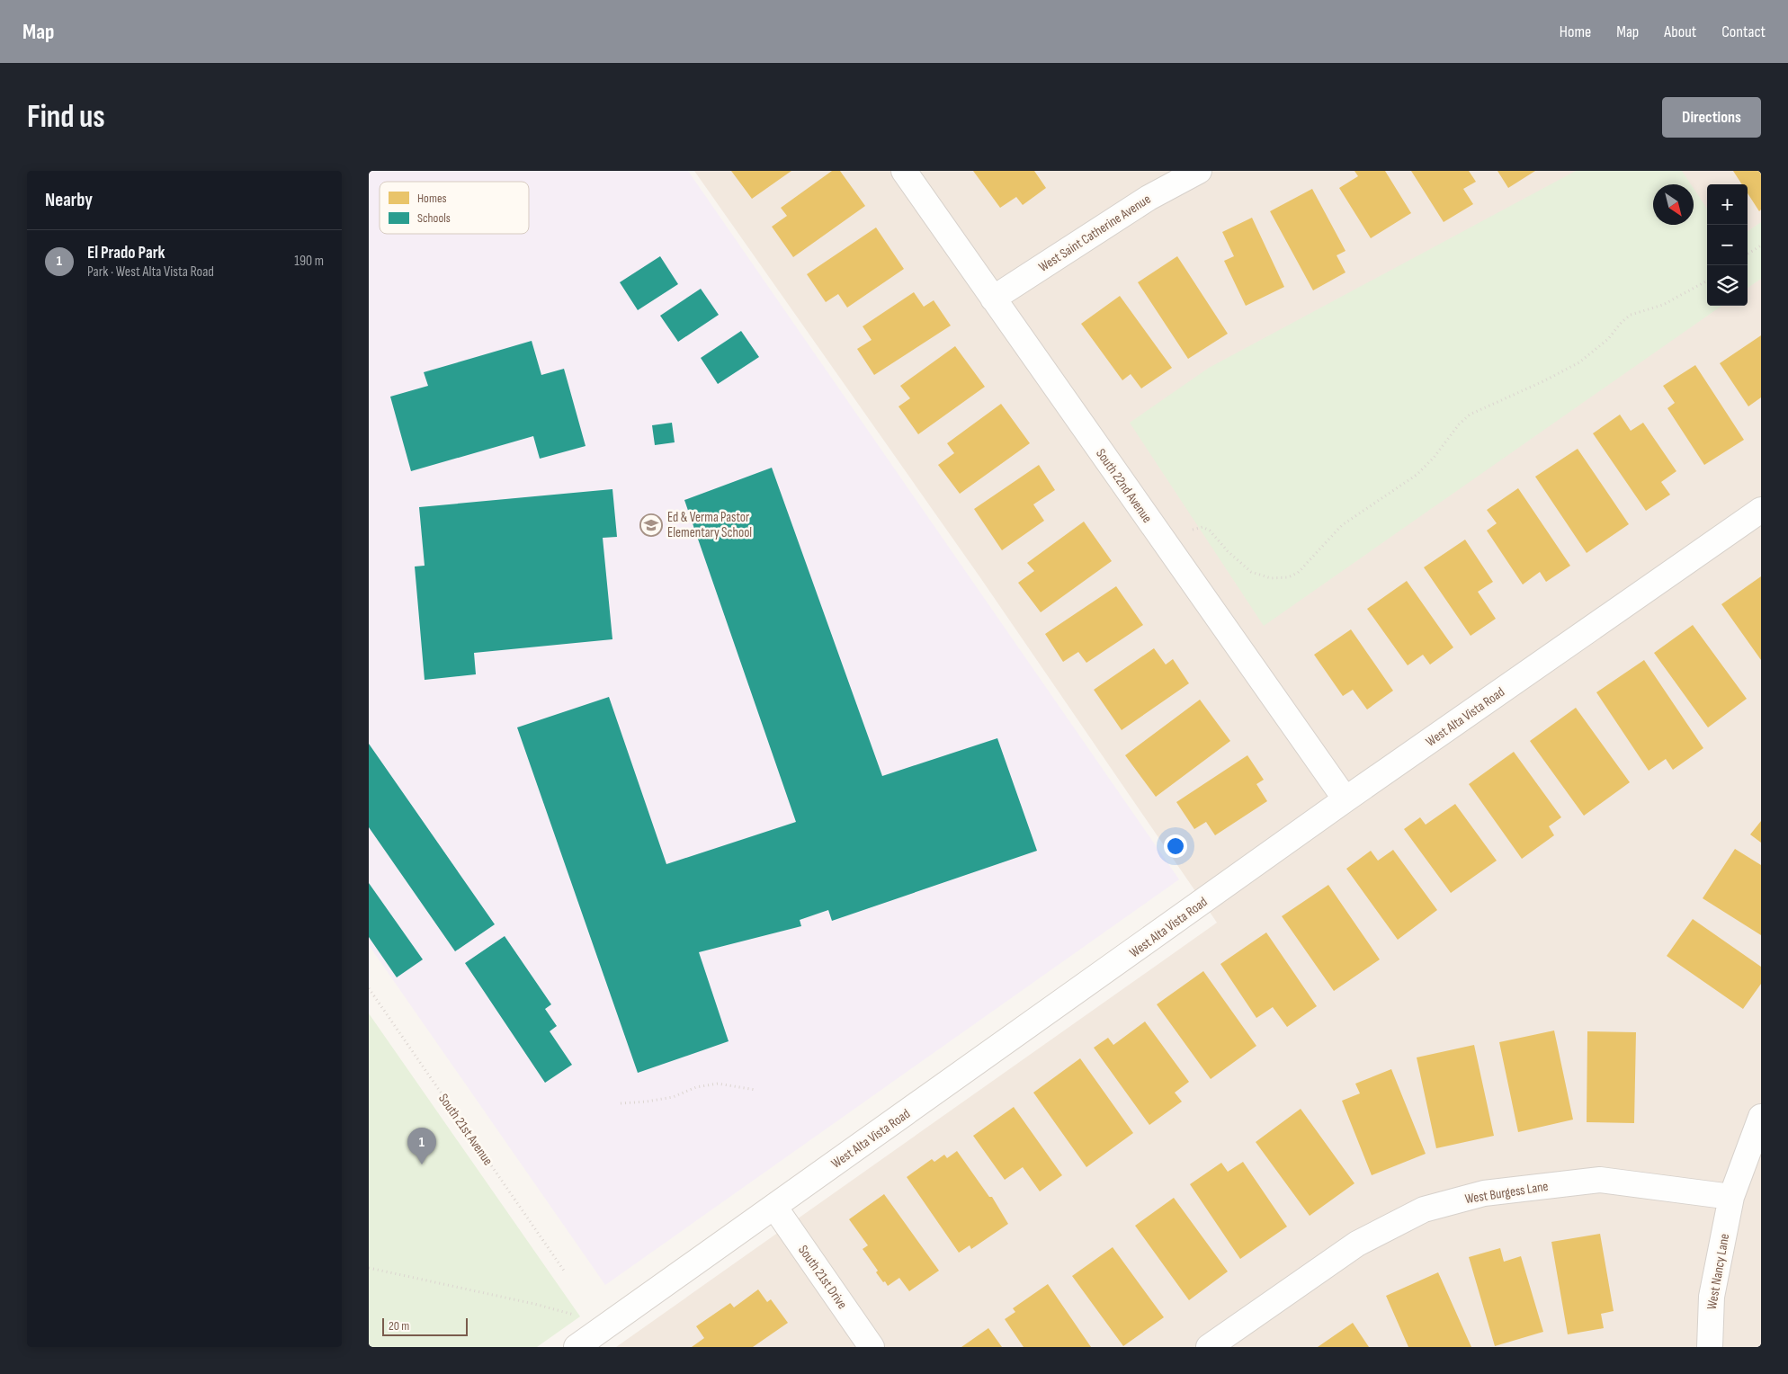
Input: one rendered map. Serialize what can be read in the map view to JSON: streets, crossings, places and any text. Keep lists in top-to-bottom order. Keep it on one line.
{"streets":{"street":["West Saint Catherine Avenue","South 22nd Avenue","West Alta Vista Road","West Burgess Lane","West Nancy Lane","South 21st Drive"],"path":["South 21st Avenue"]},"crossings":[["West Saint Catherine Avenue","South 22nd Avenue"],["South 22nd Avenue","West Alta Vista Road"],["West Alta Vista Road","South 21st Drive"],["West Burgess Lane","West Nancy Lane"]],"places":{"school or university":["Ed & Verma Pastor Elementary School"]},"legend":["Homes","Schools"],"scale_bar":"20 m","north":"bottom right","page":{"header":"Map","nav":["Home","Map","About","Contact"],"buttons":"Directions","title":"Find us","heading":"Nearby","map_buttons":["+","−"],"list":[{"mark":"1","name":"El Prado Park","note":"Park · West Alta Vista Road","value":"190 m"}],"pins":"1","scale":"20 m"}}
